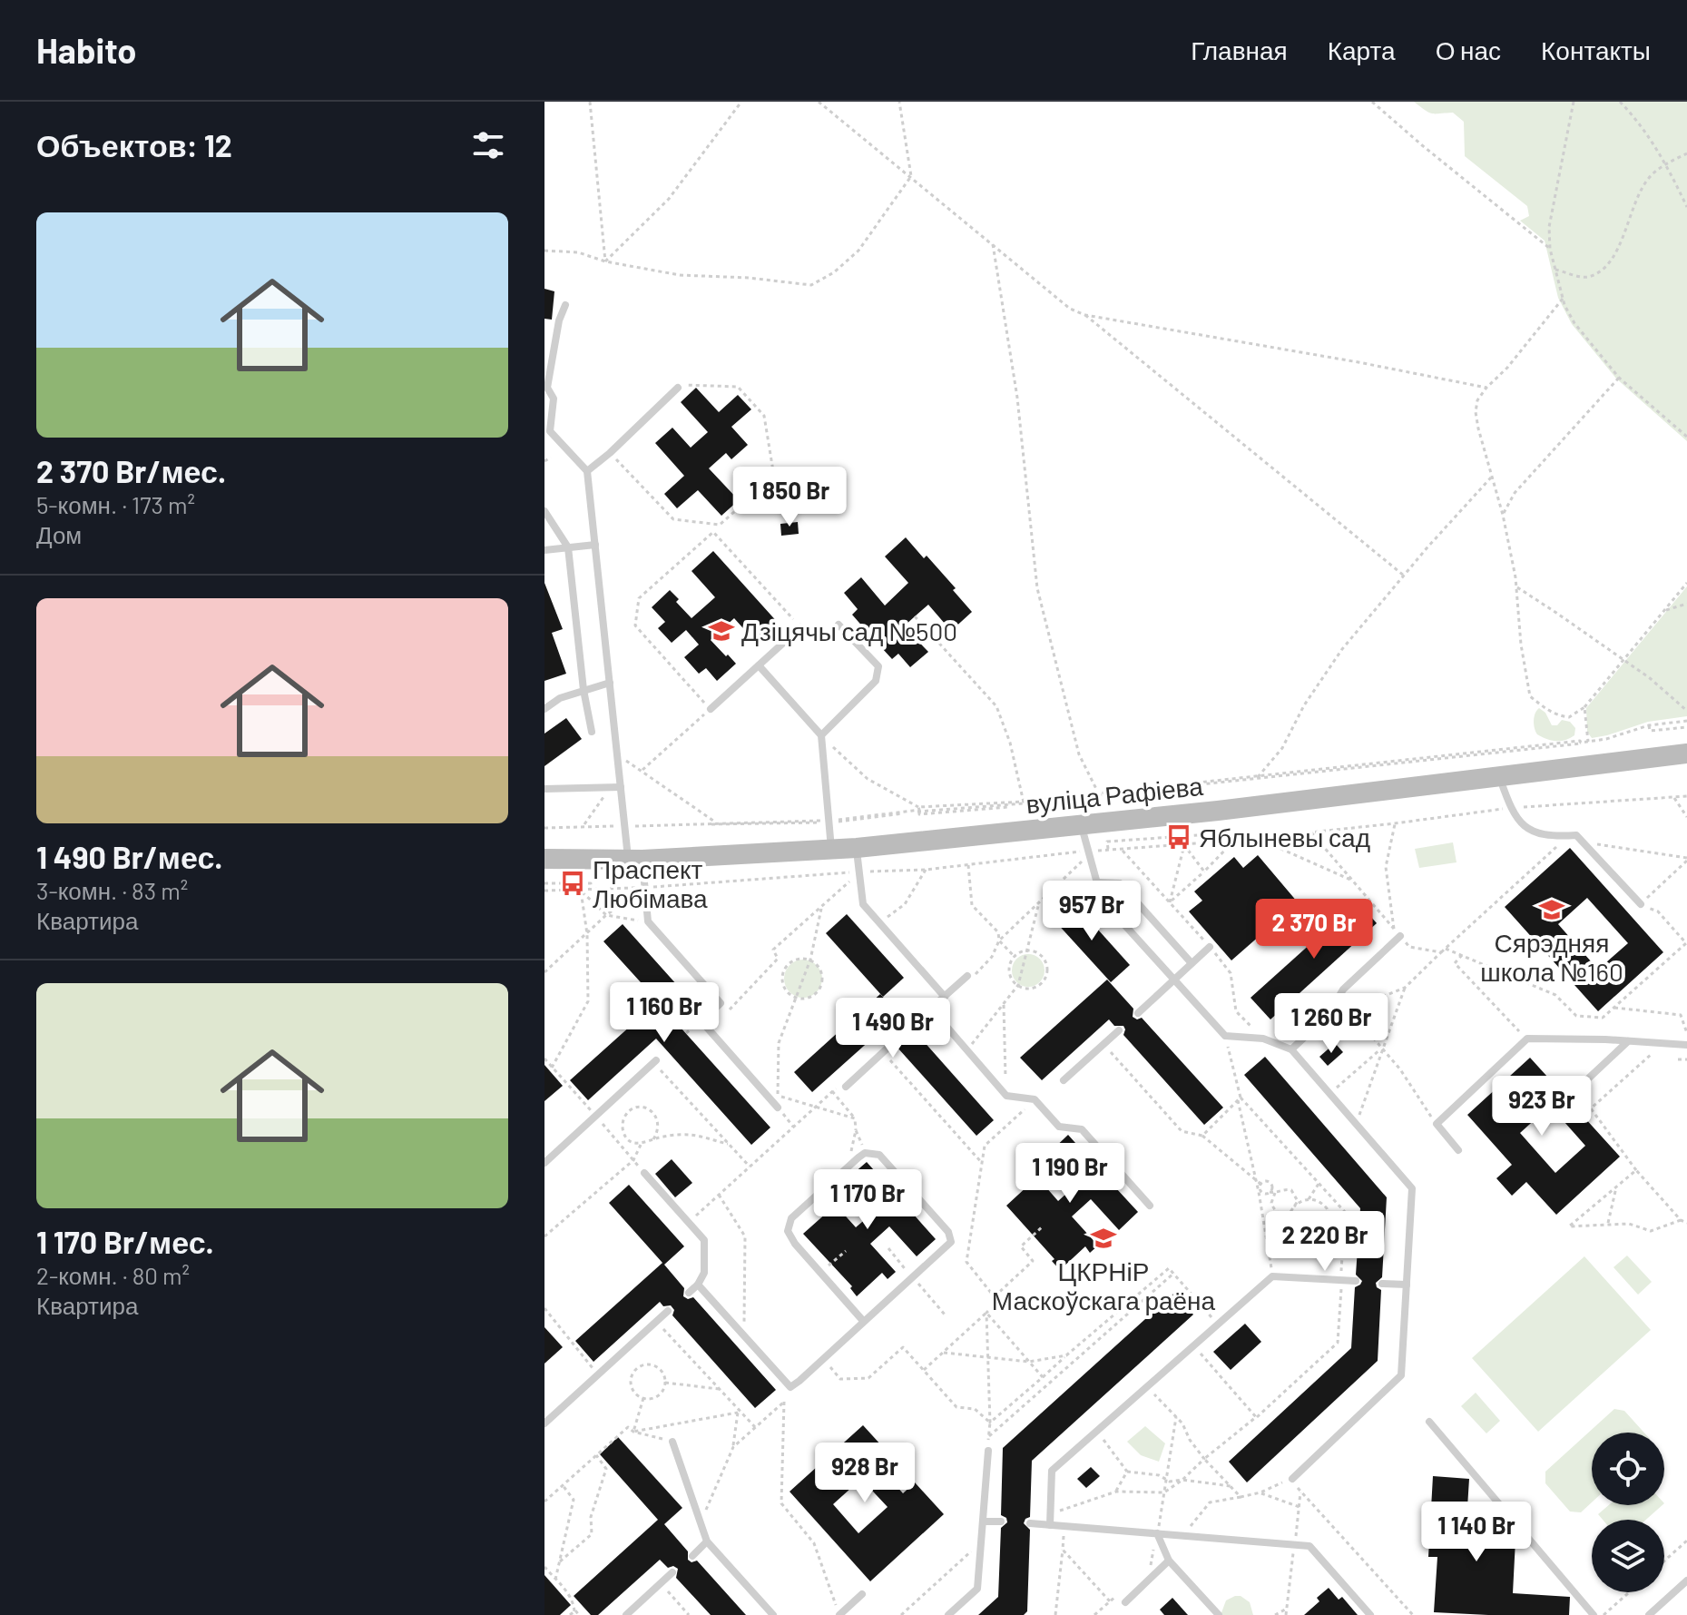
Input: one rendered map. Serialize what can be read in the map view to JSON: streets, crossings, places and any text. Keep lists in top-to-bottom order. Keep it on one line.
{"streets":{"main road":["вуліца Рафіева"]},"places":{"school or university":["Дзіцячы сад №500","Сярэдняя школа №160","ЦКРНіР Маскоўскага раёна"],"bus stop":["Яблыневы сад","Праспект Любімава"]},"page":{"header":"Habito","nav":["Главная","Карта","О нас","Контакты"],"heading":"Объектов: 12","list":[{"name":"2 370 Br/мес.","note":"5-комн. · 173 m² · Дом"},{"name":"1 490 Br/мес.","note":"3-комн. · 83 m² · Квартира"},{"name":"1 170 Br/мес.","note":"2-комн. · 80 m² · Квартира"}],"price":["1 850 Br","957 Br","2 370 Br","1 160 Br","1 260 Br","1 490 Br","923 Br","1 190 Br","1 170 Br","2 220 Br","928 Br","1 140 Br"]}}
